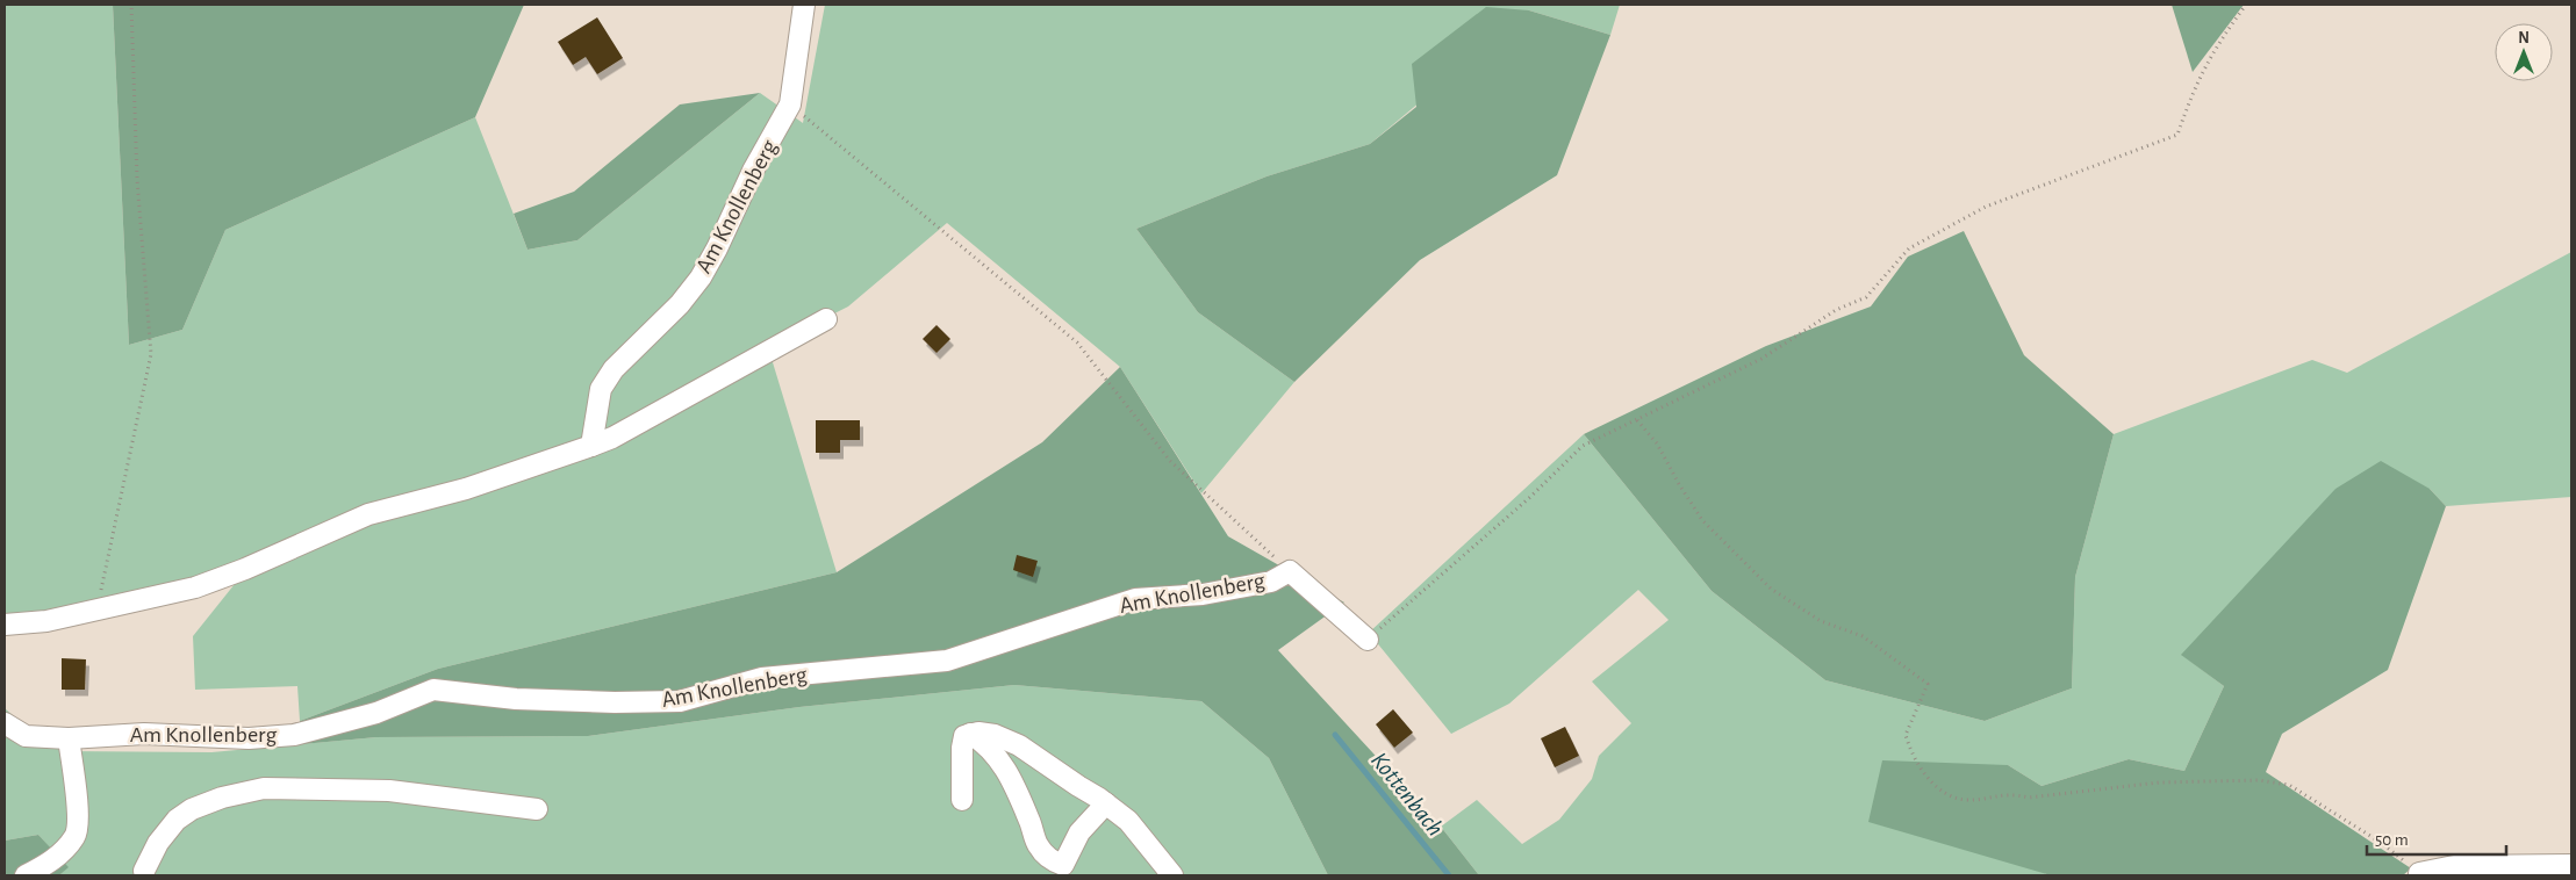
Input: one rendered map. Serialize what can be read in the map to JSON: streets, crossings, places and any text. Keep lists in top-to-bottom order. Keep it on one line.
{"streets":{"lane":["Am Knollenberg"]},"water":["Kottenbach"],"scale_bar":"50 m","north":"top"}
